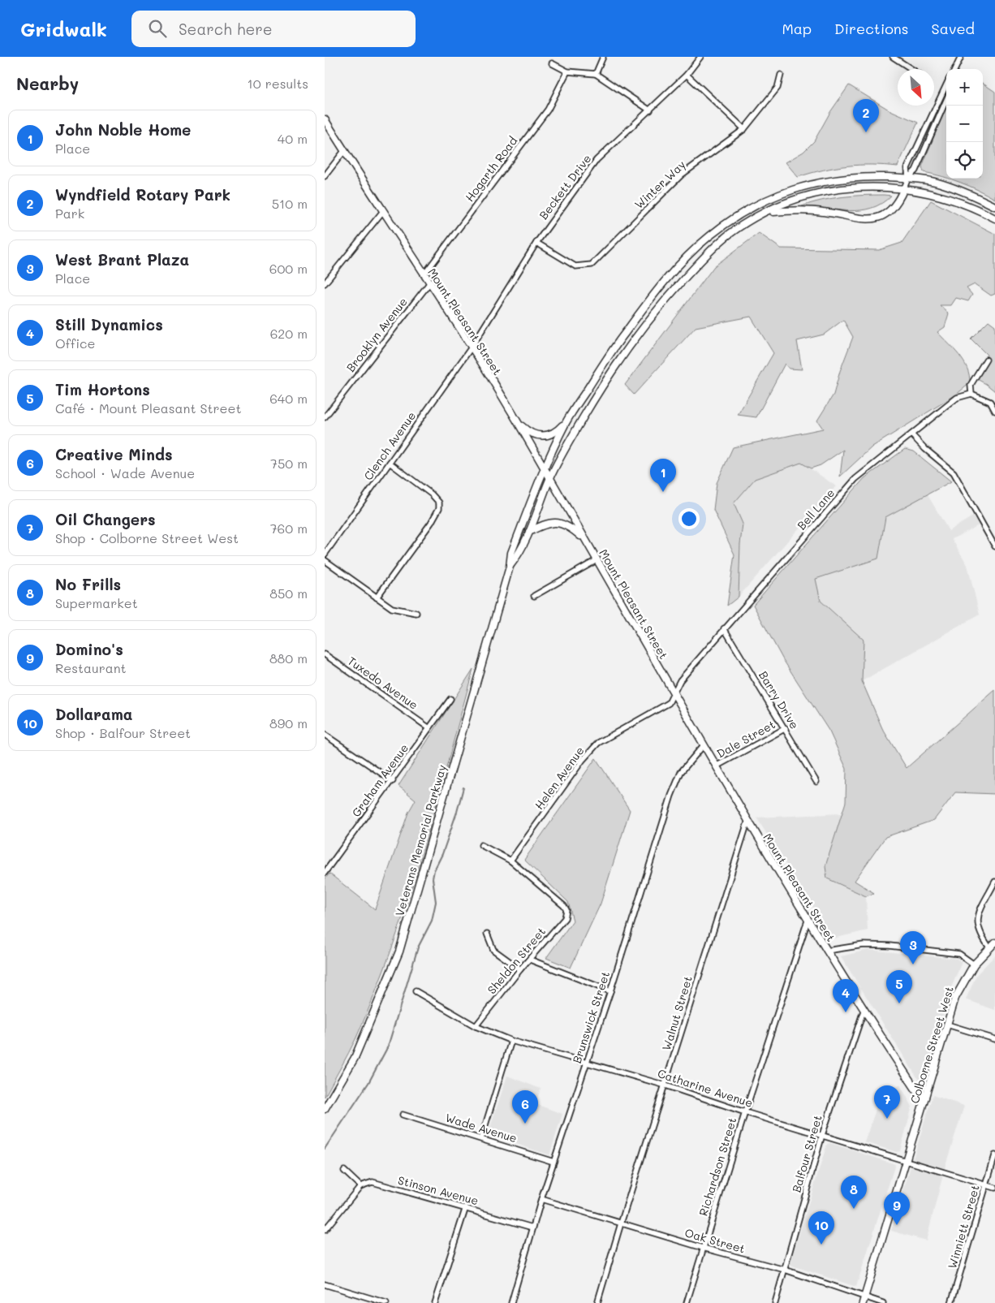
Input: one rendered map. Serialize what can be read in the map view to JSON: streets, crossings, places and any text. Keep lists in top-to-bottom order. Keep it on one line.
{"streets":{"main road":["Mount Pleasant Street","Veterans Memorial Parkway","Colborne Street West"],"street":["Hogarth Road","Winter Way","Beckett Drive","Brooklyn Avenue","Clench Avenue","Bell Lane","Tuxedo Avenue","Barry Drive","Dale Street","Helen Avenue","Graham Avenue","Sheldon Street","Walnut Street","Brunswick Street","Catharine Avenue","Wade Avenue","Balfour Street","Richardson Street","Stinson Avenue","Winniett Street","Oak Street"]},"crossings":[["Hogarth Road","Mount Pleasant Street"],["Winter Way","Beckett Drive"],["Beckett Drive","Mount Pleasant Street"],["Beckett Drive","Clench Avenue"],["Mount Pleasant Street","Brooklyn Avenue"],["Mount Pleasant Street","Clench Avenue"],["Mount Pleasant Street","Bell Lane"],["Mount Pleasant Street","Dale Street"],["Mount Pleasant Street","Helen Avenue"],["Mount Pleasant Street","Veterans Memorial Parkway"],["Mount Pleasant Street","Walnut Street"],["Mount Pleasant Street","Brunswick Street"],["Mount Pleasant Street","Colborne Street West"],["Mount Pleasant Street","Balfour Street"],["Mount Pleasant Street","Richardson Street"],["Bell Lane","Barry Drive"],["Bell Lane","Helen Avenue"],["Tuxedo Avenue","Graham Avenue"],["Barry Drive","Dale Street"],["Helen Avenue","Sheldon Street"],["Sheldon Street","Catharine Avenue"],["Walnut Street","Catharine Avenue"],["Walnut Street","Oak Street"],["Brunswick Street","Catharine Avenue"],["Brunswick Street","Wade Avenue"],["Brunswick Street","Stinson Avenue"],["Brunswick Street","Oak Street"],["Colborne Street West","Catharine Avenue"],["Colborne Street West","Oak Street"],["Catharine Avenue","Balfour Street"],["Catharine Avenue","Richardson Street"],["Catharine Avenue","Winniett Street"],["Balfour Street","Oak Street"],["Richardson Street","Oak Street"]],"north":"bottom right","page":{"header":"Gridwalk","search":"Search here","nav":["Map","Directions","Saved"],"heading":["Nearby","10 results"],"map_buttons":["+","−"],"pins":["2","1","3","5","4","7","6","8","9","10"],"list":[{"mark":"1","name":"John Noble Home","note":"Place","value":"40 m"},{"mark":"2","name":"Wyndfield Rotary Park","note":"Park","value":"510 m"},{"mark":"3","name":"West Brant Plaza","note":"Place","value":"600 m"},{"mark":"4","name":"Still Dynamics","note":"Office","value":"620 m"},{"mark":"5","name":"Tim Hortons","note":"Café · Mount Pleasant Street","value":"640 m"},{"mark":"6","name":"Creative Minds","note":"School · Wade Avenue","value":"750 m"},{"mark":"7","name":"Oil Changers","note":"Shop · Colborne Street West","value":"760 m"},{"mark":"8","name":"No Frills","note":"Supermarket","value":"850 m"},{"mark":"9","name":"Domino's","note":"Restaurant","value":"880 m"},{"mark":"10","name":"Dollarama","note":"Shop · Balfour Street","value":"890 m"}]}}
